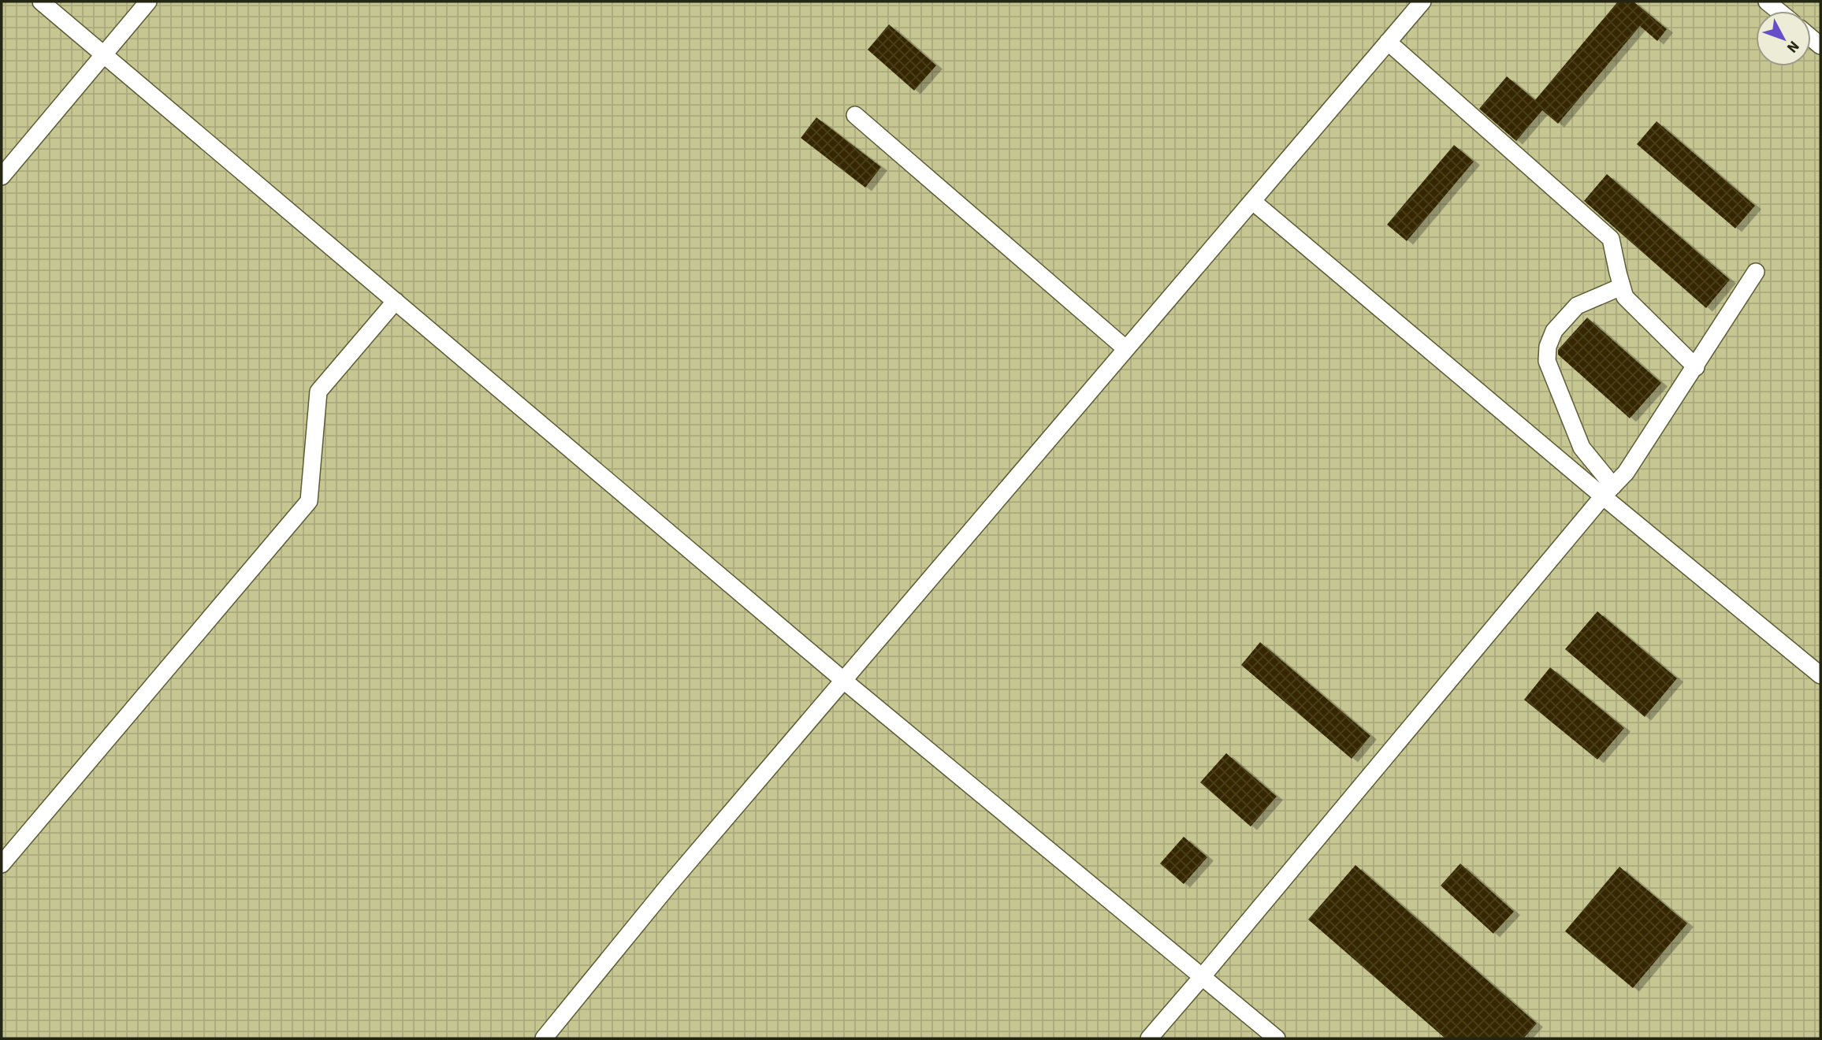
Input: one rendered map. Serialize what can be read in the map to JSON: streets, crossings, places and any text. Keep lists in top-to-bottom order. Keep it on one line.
{"north":"bottom right"}
